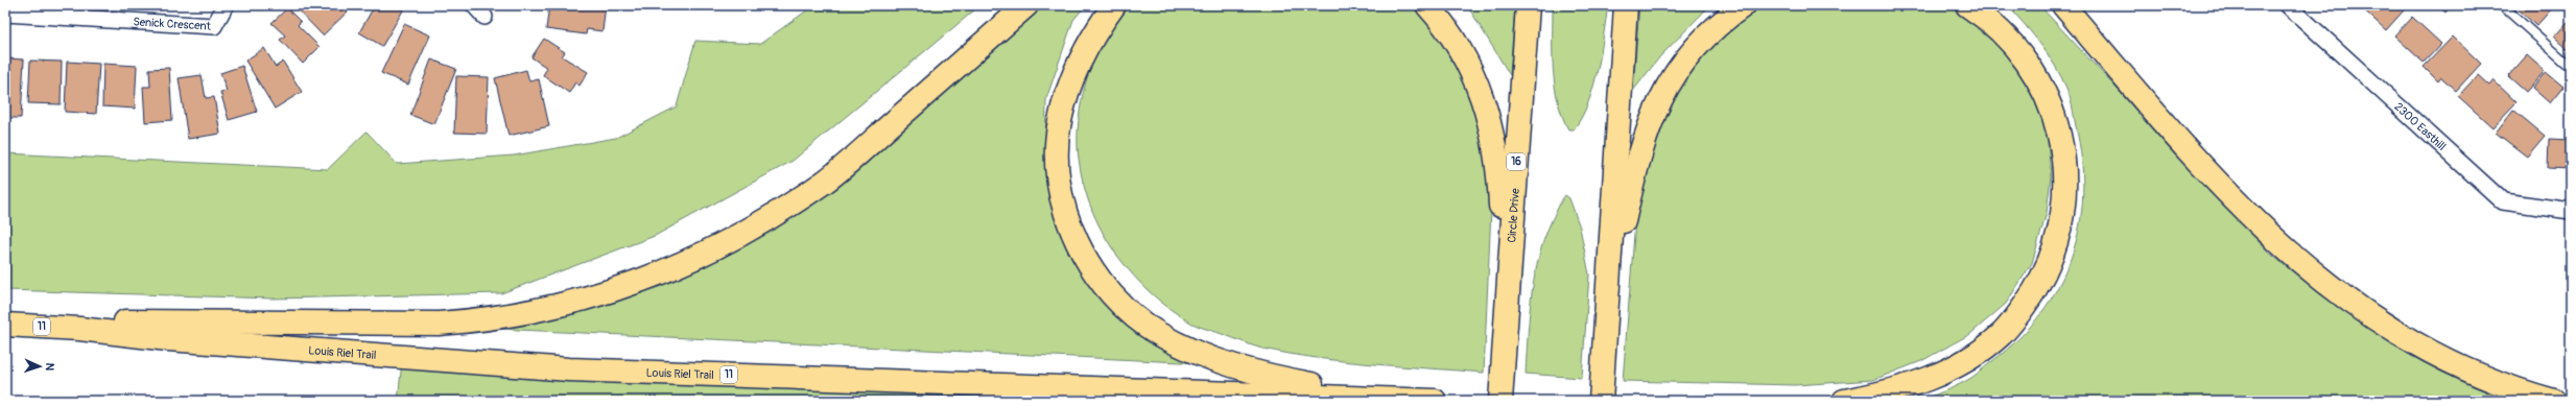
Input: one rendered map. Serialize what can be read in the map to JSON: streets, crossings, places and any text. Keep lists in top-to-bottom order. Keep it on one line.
{"streets":{"highway":["16","Circle Drive","11","Louis Riel Trail"],"street":["Senick Crescent","2300 Easthill"]},"north":"right"}
